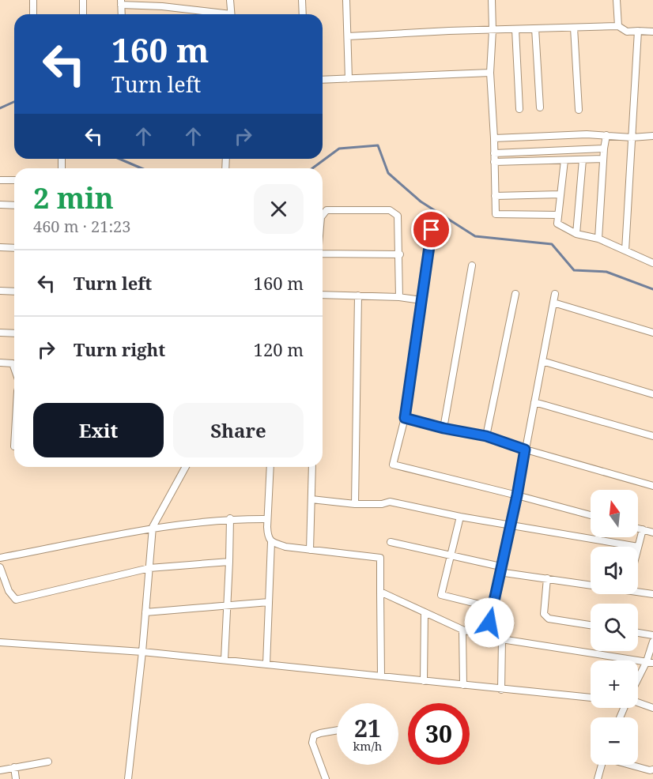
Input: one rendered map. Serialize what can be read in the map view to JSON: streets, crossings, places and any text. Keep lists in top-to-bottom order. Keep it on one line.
{"north":"top","page":{"turn":["160 m","Turn left"],"heading":["2 min","460 m · 21:23"],"list":[{"name":"Turn left","value":"160 m"},{"name":"Turn right","value":"120 m"}],"buttons":["Exit","Share"],"map_buttons":["+","−"],"speed":"21 km/h","limit":"30"}}
